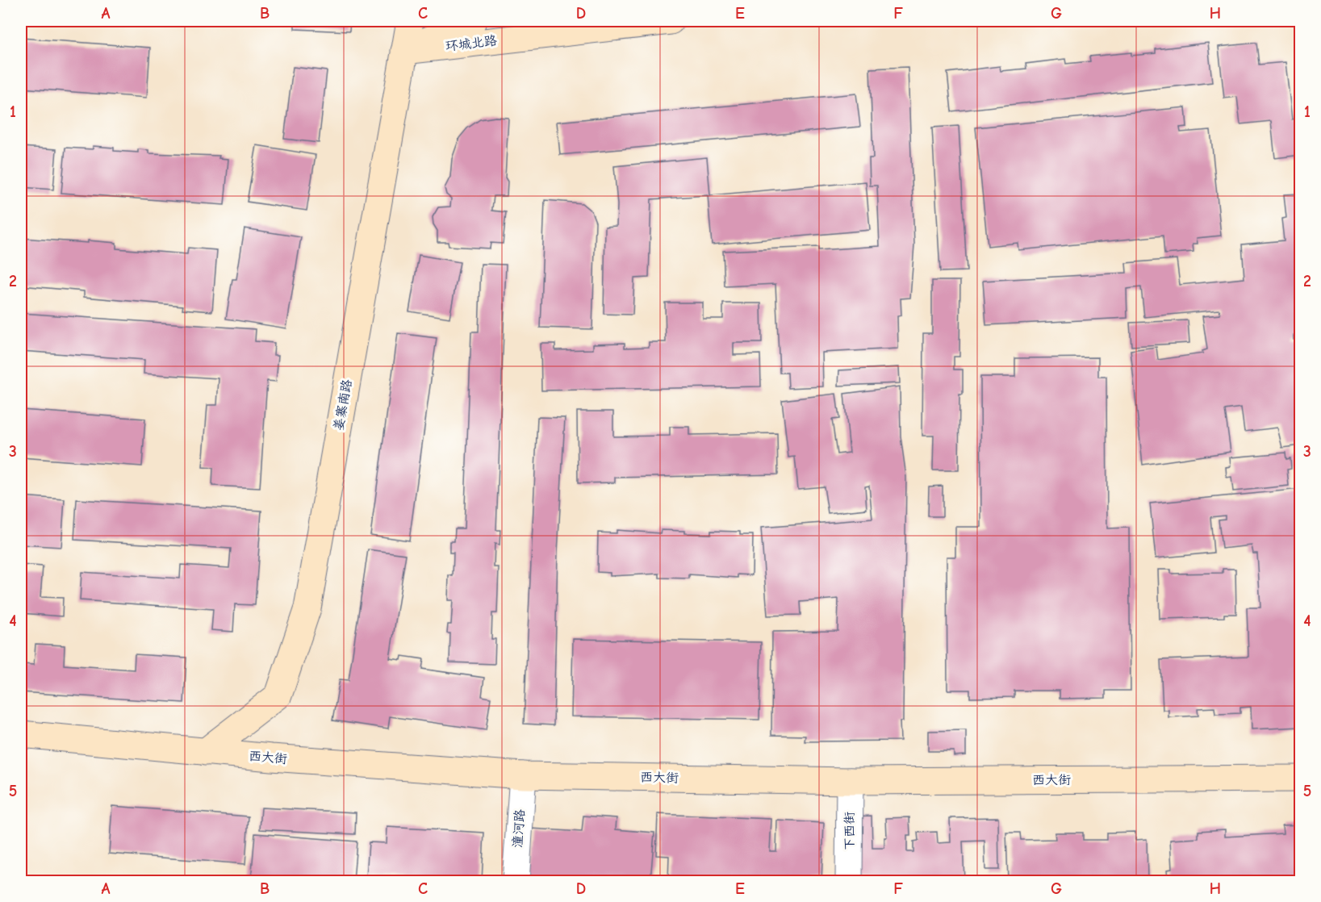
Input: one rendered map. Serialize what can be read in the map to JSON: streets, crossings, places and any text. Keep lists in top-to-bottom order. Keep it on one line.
{"streets":{"main road":["环城北路","姜寨南路","西大街"],"street":["潼河路","下西街"]},"crossings":[["环城北路","姜寨南路"],["姜寨南路","西大街"],["西大街","潼河路"],["西大街","下西街"]],"grid":{"columns":["A","B","C","D","E","F","G","H"],"rows":["1","2","3","4","5"]}}
